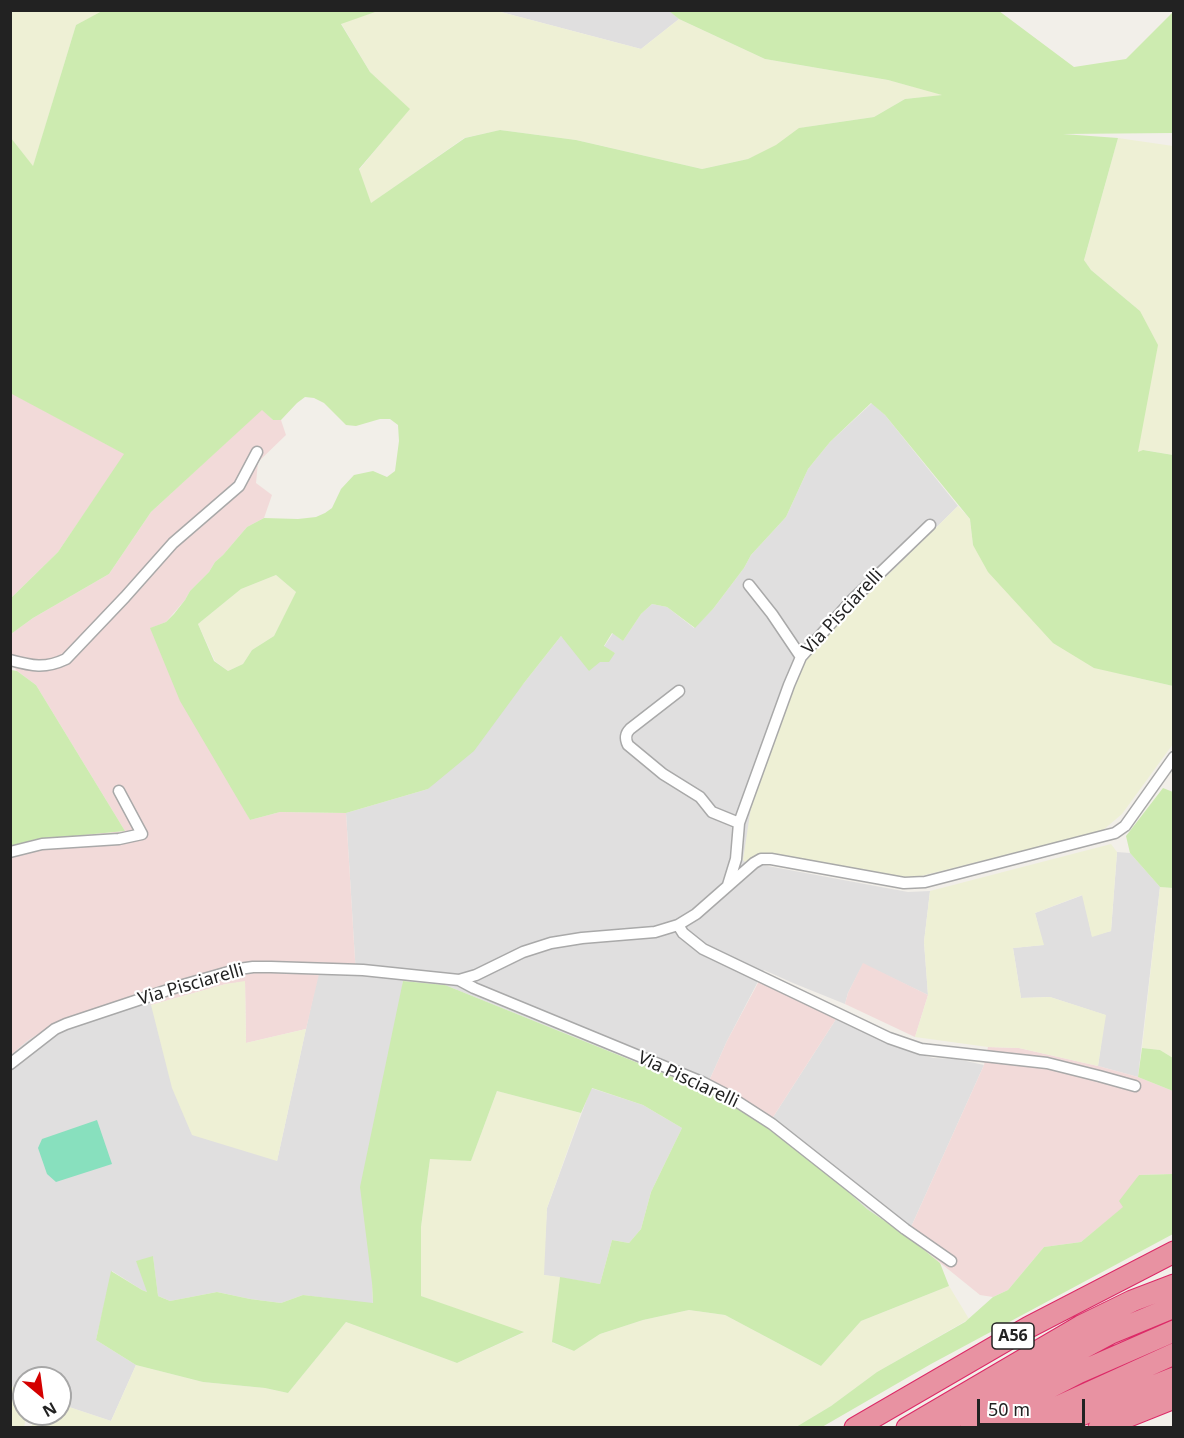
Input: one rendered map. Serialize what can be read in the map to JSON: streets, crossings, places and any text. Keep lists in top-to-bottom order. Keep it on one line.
{"streets":{"highway":["A56"],"street":["Via Pisciarelli"]},"scale_bar":"50 m","north":"bottom right"}
